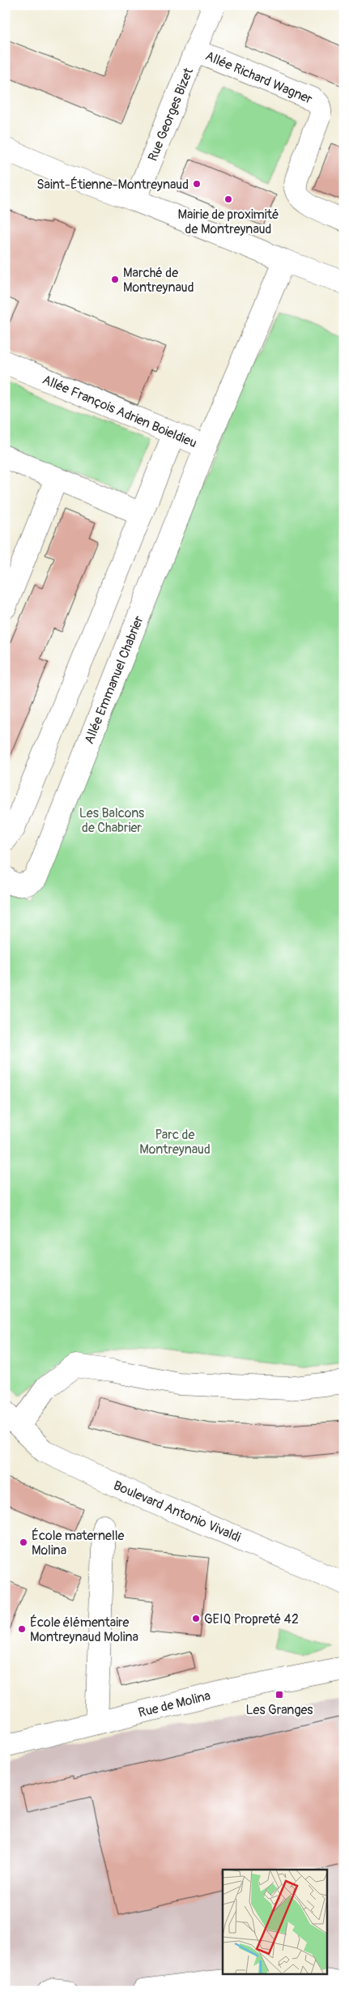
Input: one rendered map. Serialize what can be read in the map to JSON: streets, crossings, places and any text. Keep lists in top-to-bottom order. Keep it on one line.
{"streets":{"main road":["Allée Richard Wagner","Rue Georges Bizet","Allée François Adrien Boieldieu","Allée Emmanuel Chabrier","Boulevard Antonio Vivaldi","Rue de Molina"]},"crossings":[["Allée Richard Wagner","Rue Georges Bizet"],["Allée François Adrien Boieldieu","Allée Emmanuel Chabrier"]],"parks":["Les Balcons de Chabrier","Parc de Montreynaud"],"places":{"other":["Saint-Étienne-Montreynaud","Mairie de proximité de Montreynaud","Marché de Montreynaud","École maternelle Molina","GEIQ Propreté 42","École élémentaire Montreynaud Molina"],"transit":["Les Granges"]}}
